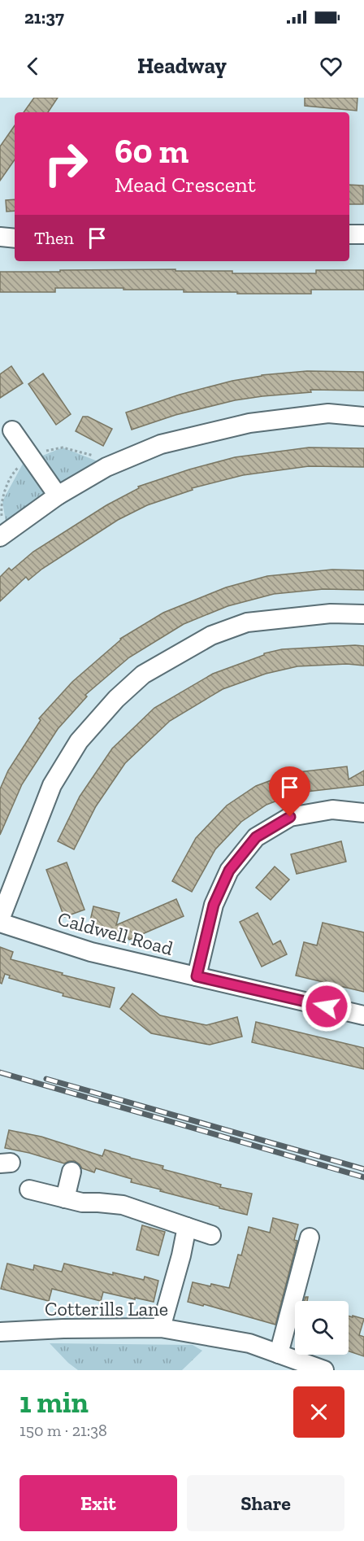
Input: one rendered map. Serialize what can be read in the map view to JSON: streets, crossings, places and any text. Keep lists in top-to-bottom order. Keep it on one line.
{"streets":{"street":["Caldwell Road","Cotterills Lane"]},"page":{"status":"21:37","header":"Headway","turn":["60 m","Mead Crescent"],"then":"Then","heading":["1 min","150 m · 21:38"],"buttons":["Exit","Share"]}}
